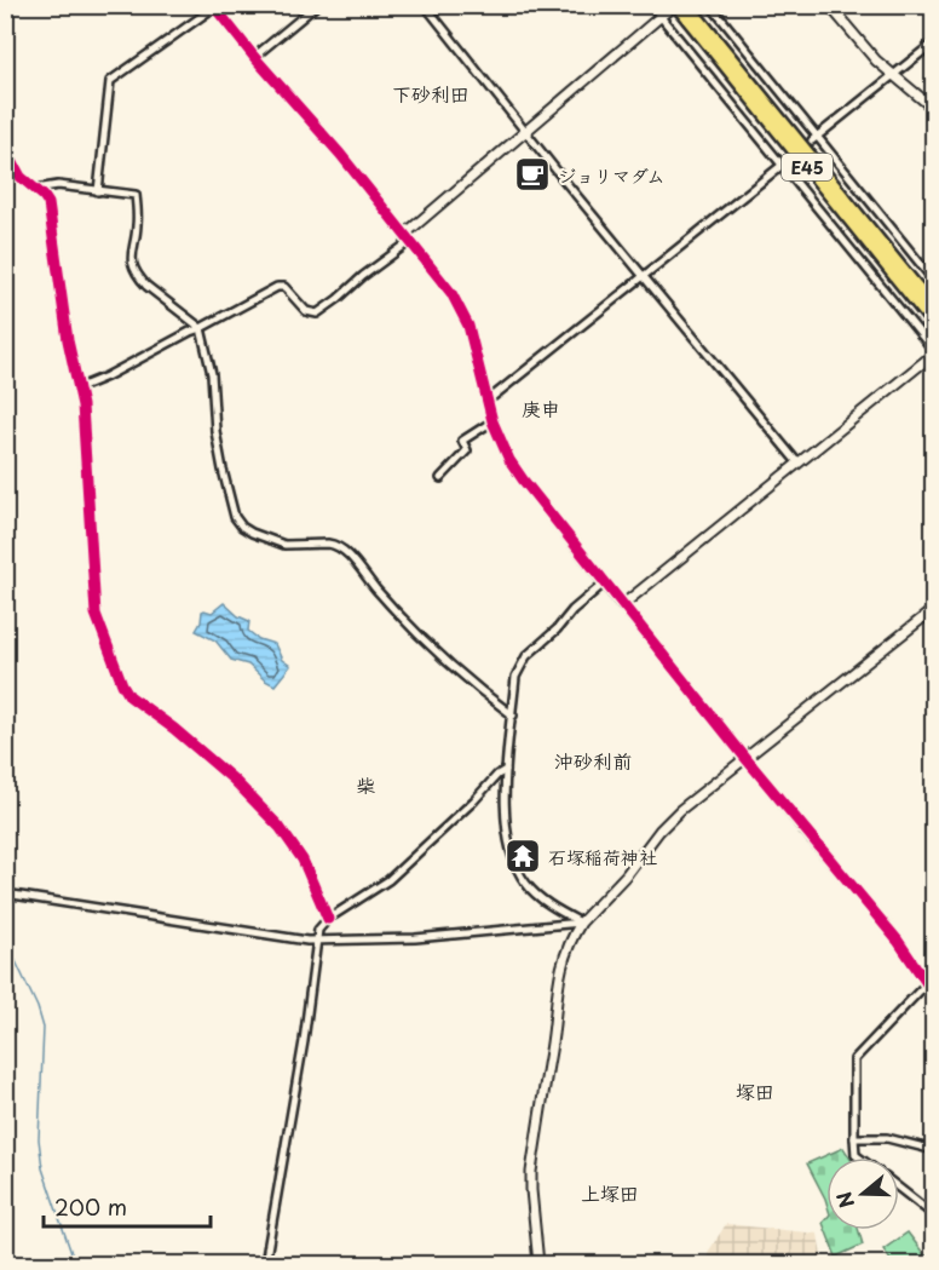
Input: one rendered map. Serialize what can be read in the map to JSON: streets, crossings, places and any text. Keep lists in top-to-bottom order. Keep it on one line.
{"streets":{"highway":["E45"]},"districts":["下砂利田","庚申","沖砂利前","柴","塚田","上塚田"],"places":{"cafe":["ジョリマダム"],"temple":["石塚稲荷神社"]},"scale_bar":"200 m","north":"left"}
